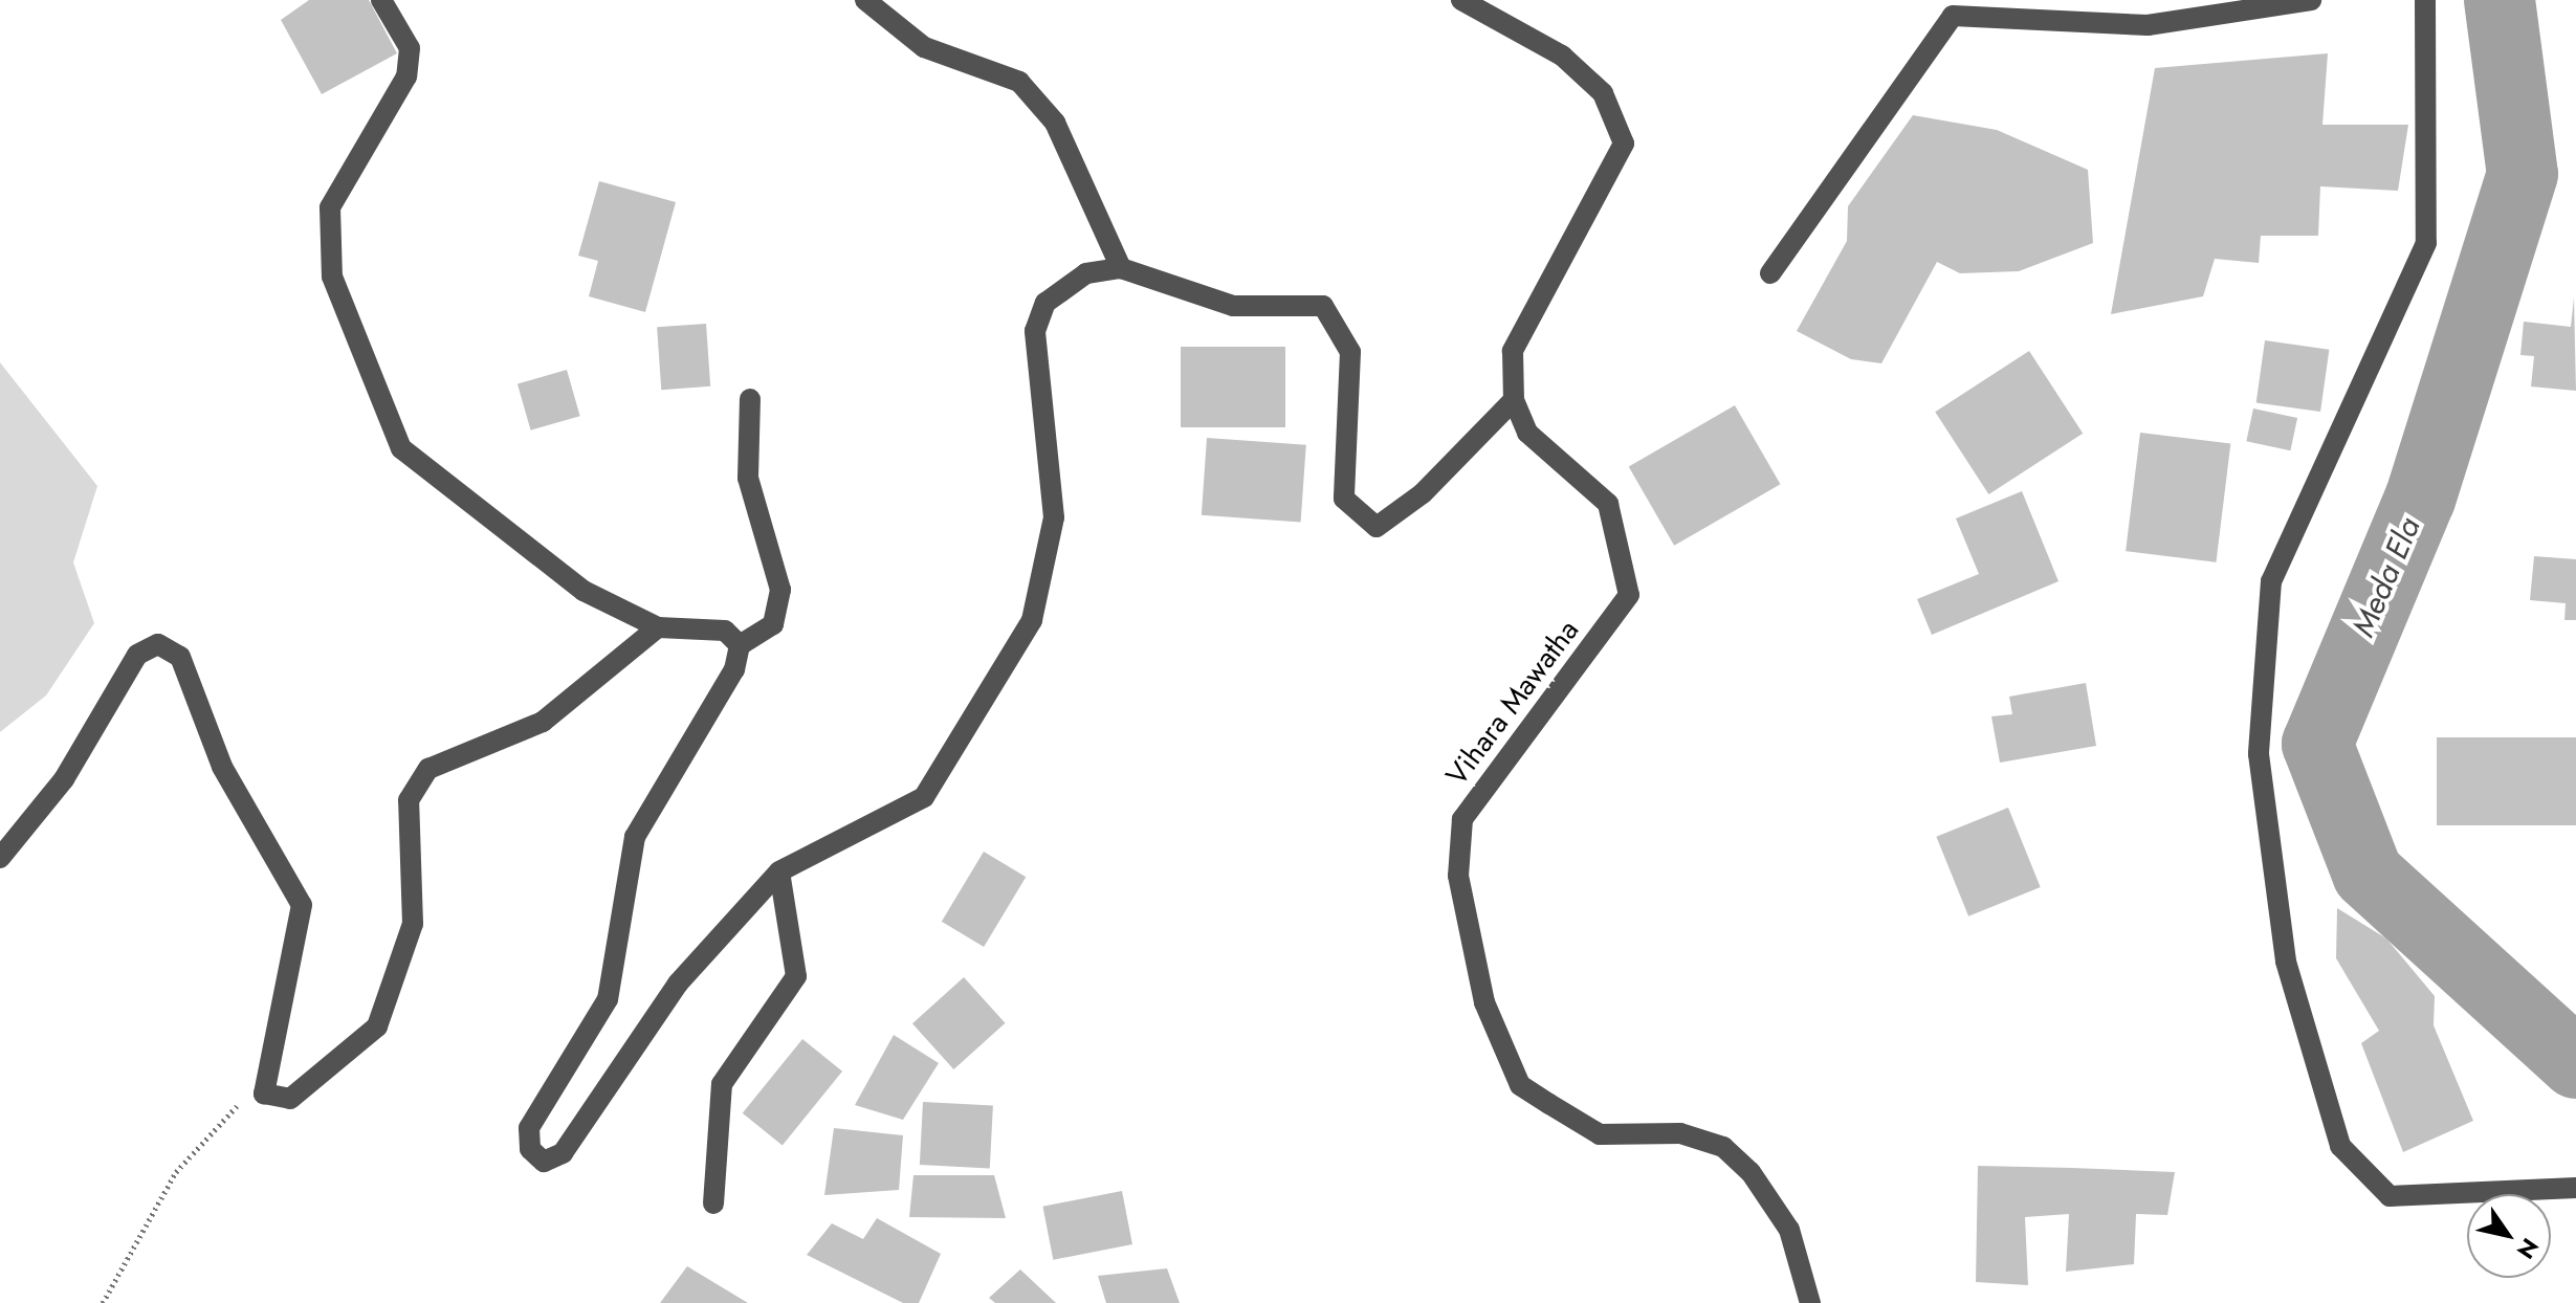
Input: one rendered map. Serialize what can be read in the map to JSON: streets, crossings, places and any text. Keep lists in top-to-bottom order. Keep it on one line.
{"streets":{"street":["Vihara Mawatha"]},"water":["Meda Ela"],"north":"bottom right"}
